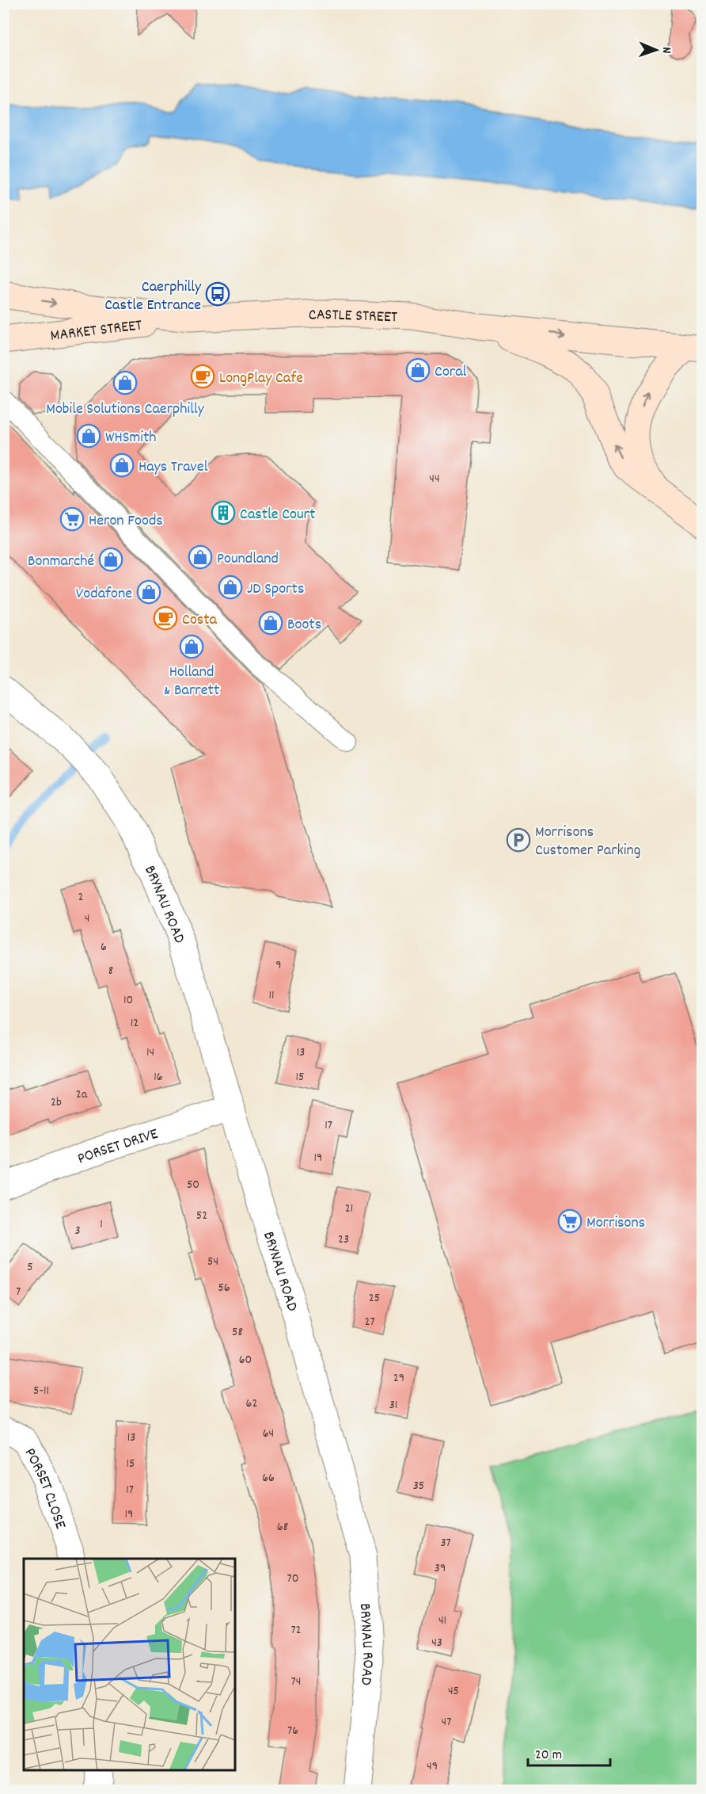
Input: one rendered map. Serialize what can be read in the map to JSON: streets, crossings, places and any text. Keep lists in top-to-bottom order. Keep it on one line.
{"streets":{"main road":["CASTLE STREET","MARKET STREET"],"street":["BRYNAU ROAD","PORSET DRIVE","PORSET CLOSE"]},"crossings":[["CASTLE STREET","MARKET STREET"],["BRYNAU ROAD","PORSET DRIVE"]],"one_way":["CASTLE STREET"],"places":{"bus stop":["Caerphilly Castle Entrance"],"shop":["Coral","Mobile Solutions Caerphilly","WHSmith","Hays Travel","Poundland","Bonmarché","JD Sports","Vodafone","Boots","Holland & Barrett"],"cafe":["LongPlay Cafe","Costa"],"building":["Castle Court"],"supermarket":["Heron Foods","Morrisons"],"parking":["Morrisons Customer Parking"]},"house_numbers":["44","2","4","6","9","8","11","10","12","14","13","16","15","2a","2b","17","19","50","21","52","1","3","23","54","5","56","7","25","27","58","60","29","5-11","62","31","64","13","15","66","35","17","19","68","37","39","70","41","72","43","74","45","47","76","49"],"scale_bar":"20 m","north":"right"}
